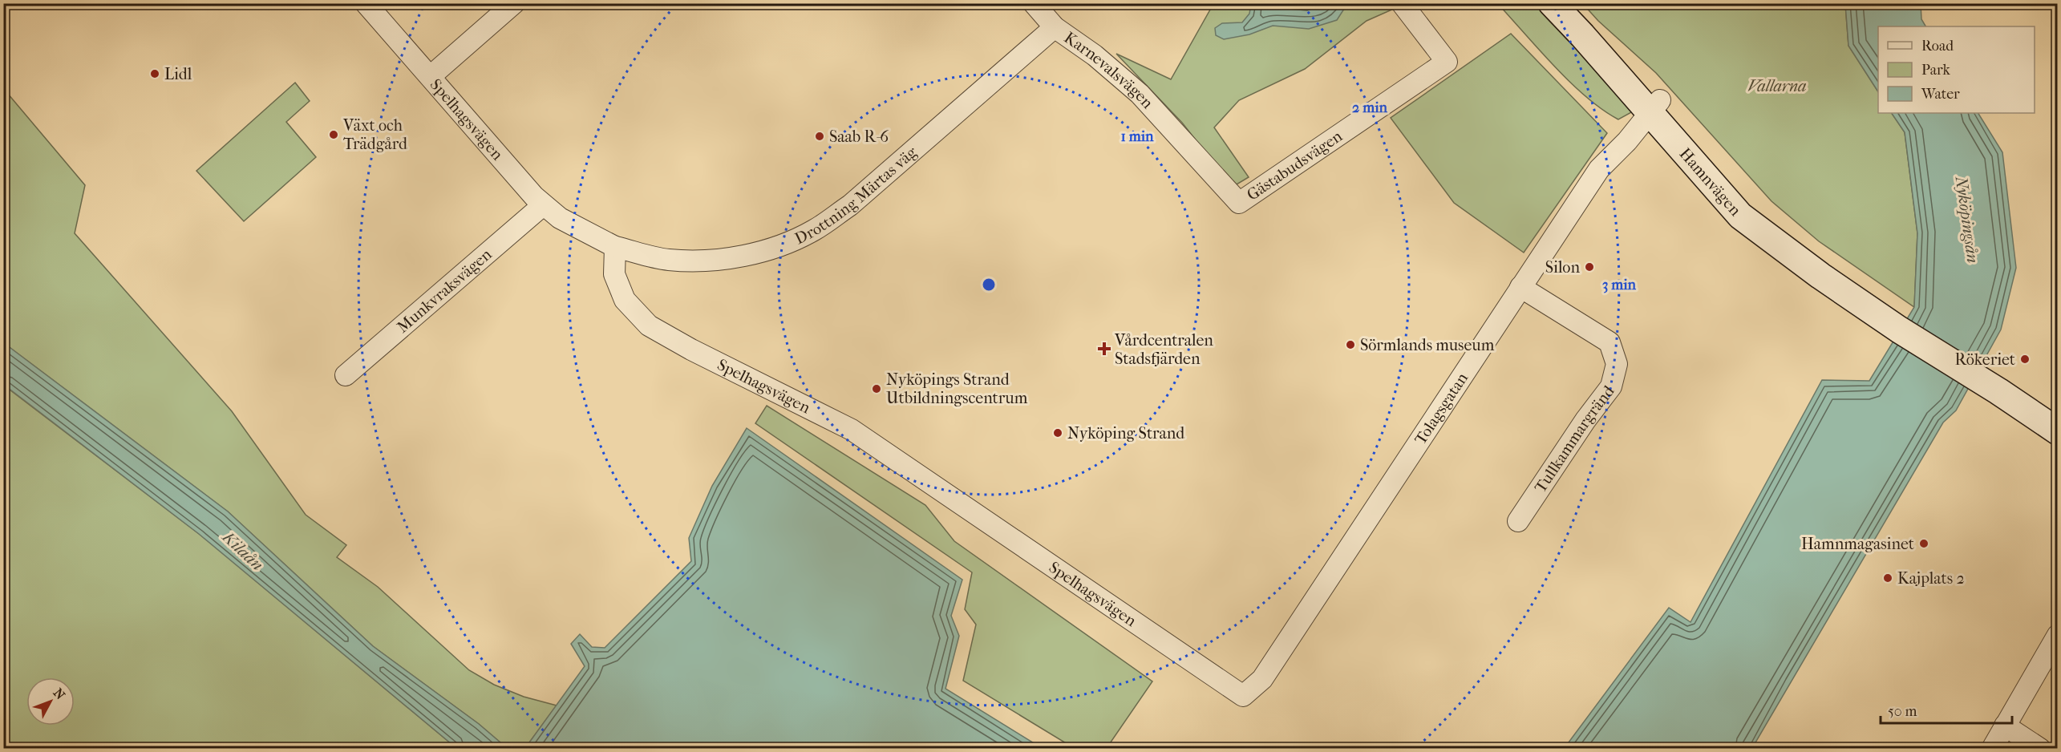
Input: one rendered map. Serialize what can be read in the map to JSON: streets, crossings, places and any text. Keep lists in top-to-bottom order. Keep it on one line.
{"streets":{"main road":["Hamnvägen"],"street":["Karnevalsvägen","Spelhagsvägen","Gästabudsvägen","Drottning Märtas väg","Munkvraksvägen","Tolagsgatan","Tullkammargränd"]},"crossings":[["Karnevalsvägen","Gästabudsvägen"],["Karnevalsvägen","Drottning Märtas väg"],["Spelhagsvägen","Drottning Märtas väg"],["Spelhagsvägen","Munkvraksvägen"],["Spelhagsvägen","Tolagsgatan"],["Hamnvägen","Tolagsgatan"],["Tolagsgatan","Tullkammargränd"]],"water":["Nyköpingsån","Kilaån"],"parks":["Vallarna"],"places":{"other":["Lidl","Växt och Trädgård","Saab R-6","Silon","Sörmlands museum","Rökeriet","Nyköpings Strand Utbildningscentrum","Nyköping Strand","Hamnmagasinet","Kajplats 2"],"health":["Vårdcentralen Stadsfjärden"]},"legend":["Road","Park","Water"],"scale_bar":"50 m","north":"top right","rings":["2 min","1 min","3 min"]}
